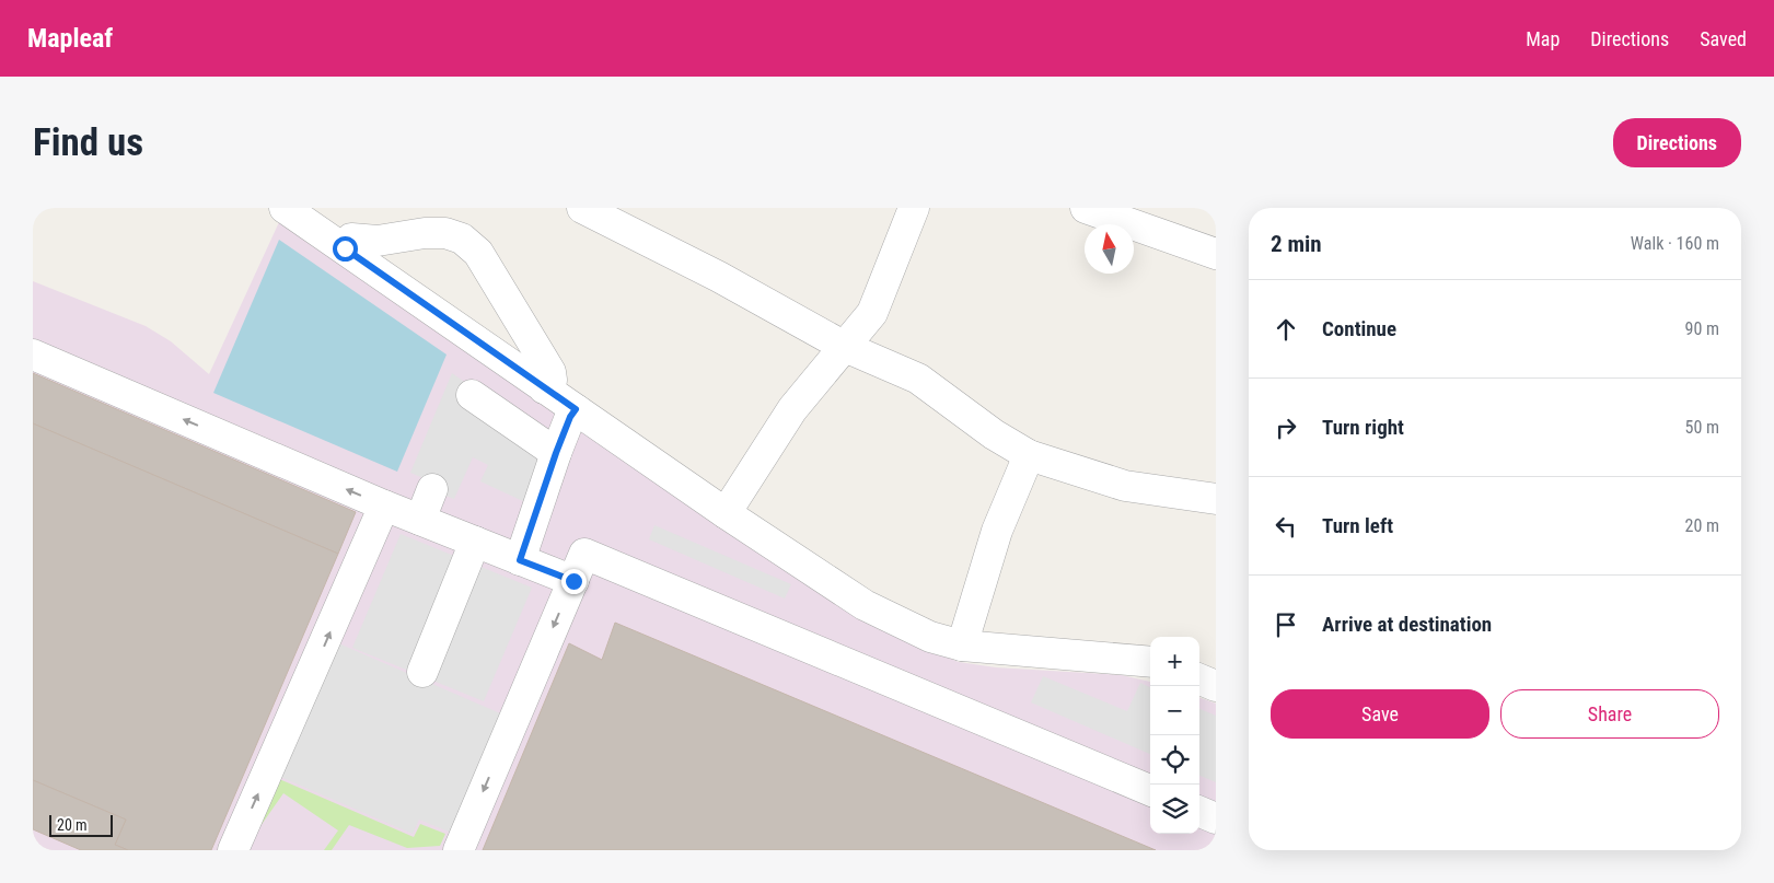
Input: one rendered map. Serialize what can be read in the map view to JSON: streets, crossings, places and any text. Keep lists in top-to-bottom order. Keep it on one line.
{"scale_bar":"20 m","north":"top","page":{"header":"Mapleaf","nav":["Map","Directions","Saved"],"buttons":["Directions",["Save","Share"]],"title":"Find us","heading":["2 min","Walk · 160 m"],"list":[["Continue","90 m"],["Turn right","50 m"],["Turn left","20 m"],"Arrive at destination"],"map_buttons":["+","−"],"scale":"20 m"}}
